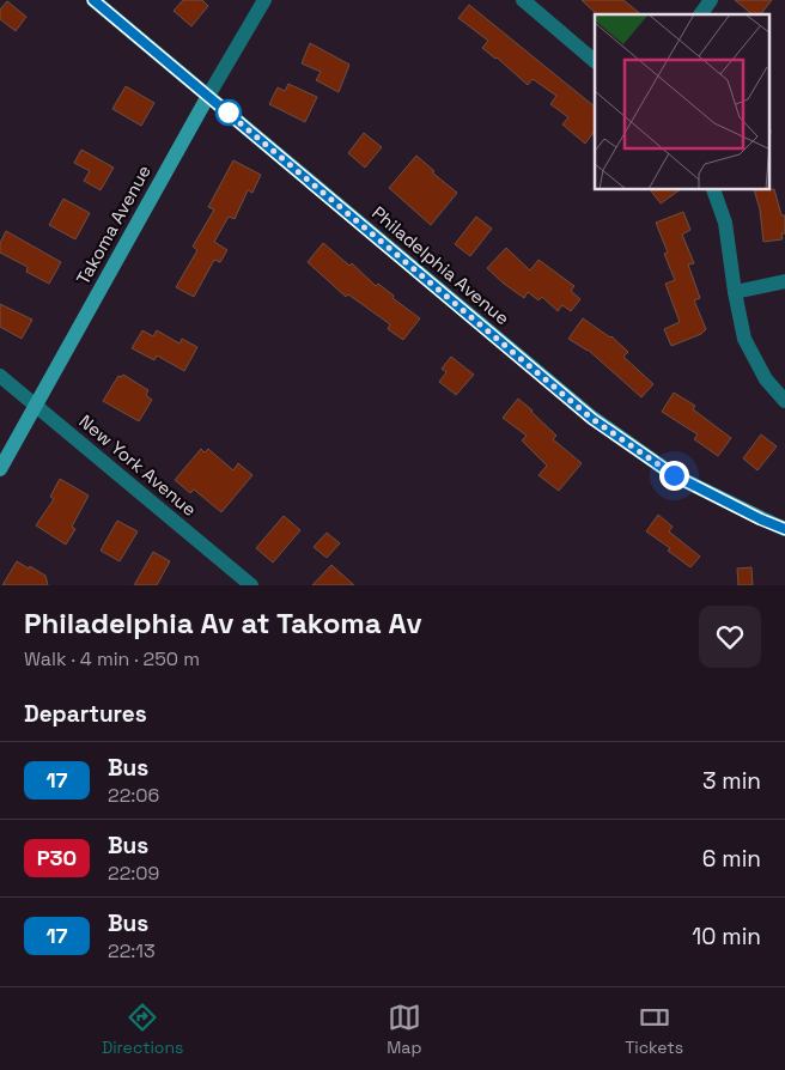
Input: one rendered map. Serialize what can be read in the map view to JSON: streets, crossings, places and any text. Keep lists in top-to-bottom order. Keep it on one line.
{"streets":{"main road":["Takoma Avenue","Philadelphia Avenue"],"street":["New York Avenue"]},"crossings":[["Takoma Avenue","Philadelphia Avenue"],["Takoma Avenue","New York Avenue"]],"lines":["bus line 17"],"page":{"heading":[["Philadelphia Av at Takoma Av","Walk · 4 min · 250 m"],"Departures"],"list":[{"mark":"17","name":"Bus","note":"22:06","value":"3 min"},{"mark":"P30","name":"Bus","note":"22:09","value":"6 min"},{"mark":"17","name":"Bus","note":"22:13","value":"10 min"}],"tabs":["Directions","Map","Tickets"]}}
